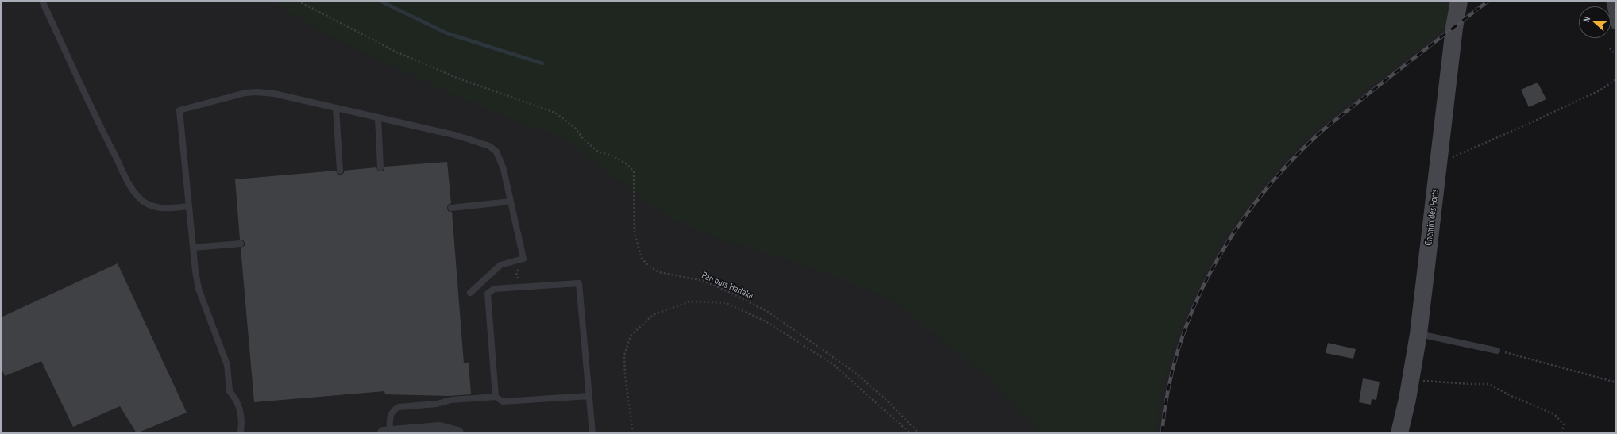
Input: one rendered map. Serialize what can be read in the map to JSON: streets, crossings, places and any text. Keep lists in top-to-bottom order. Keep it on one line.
{"streets":{"street":["Chemin des Forts"],"path":["Parcours Harlaka"]},"north":"left"}
